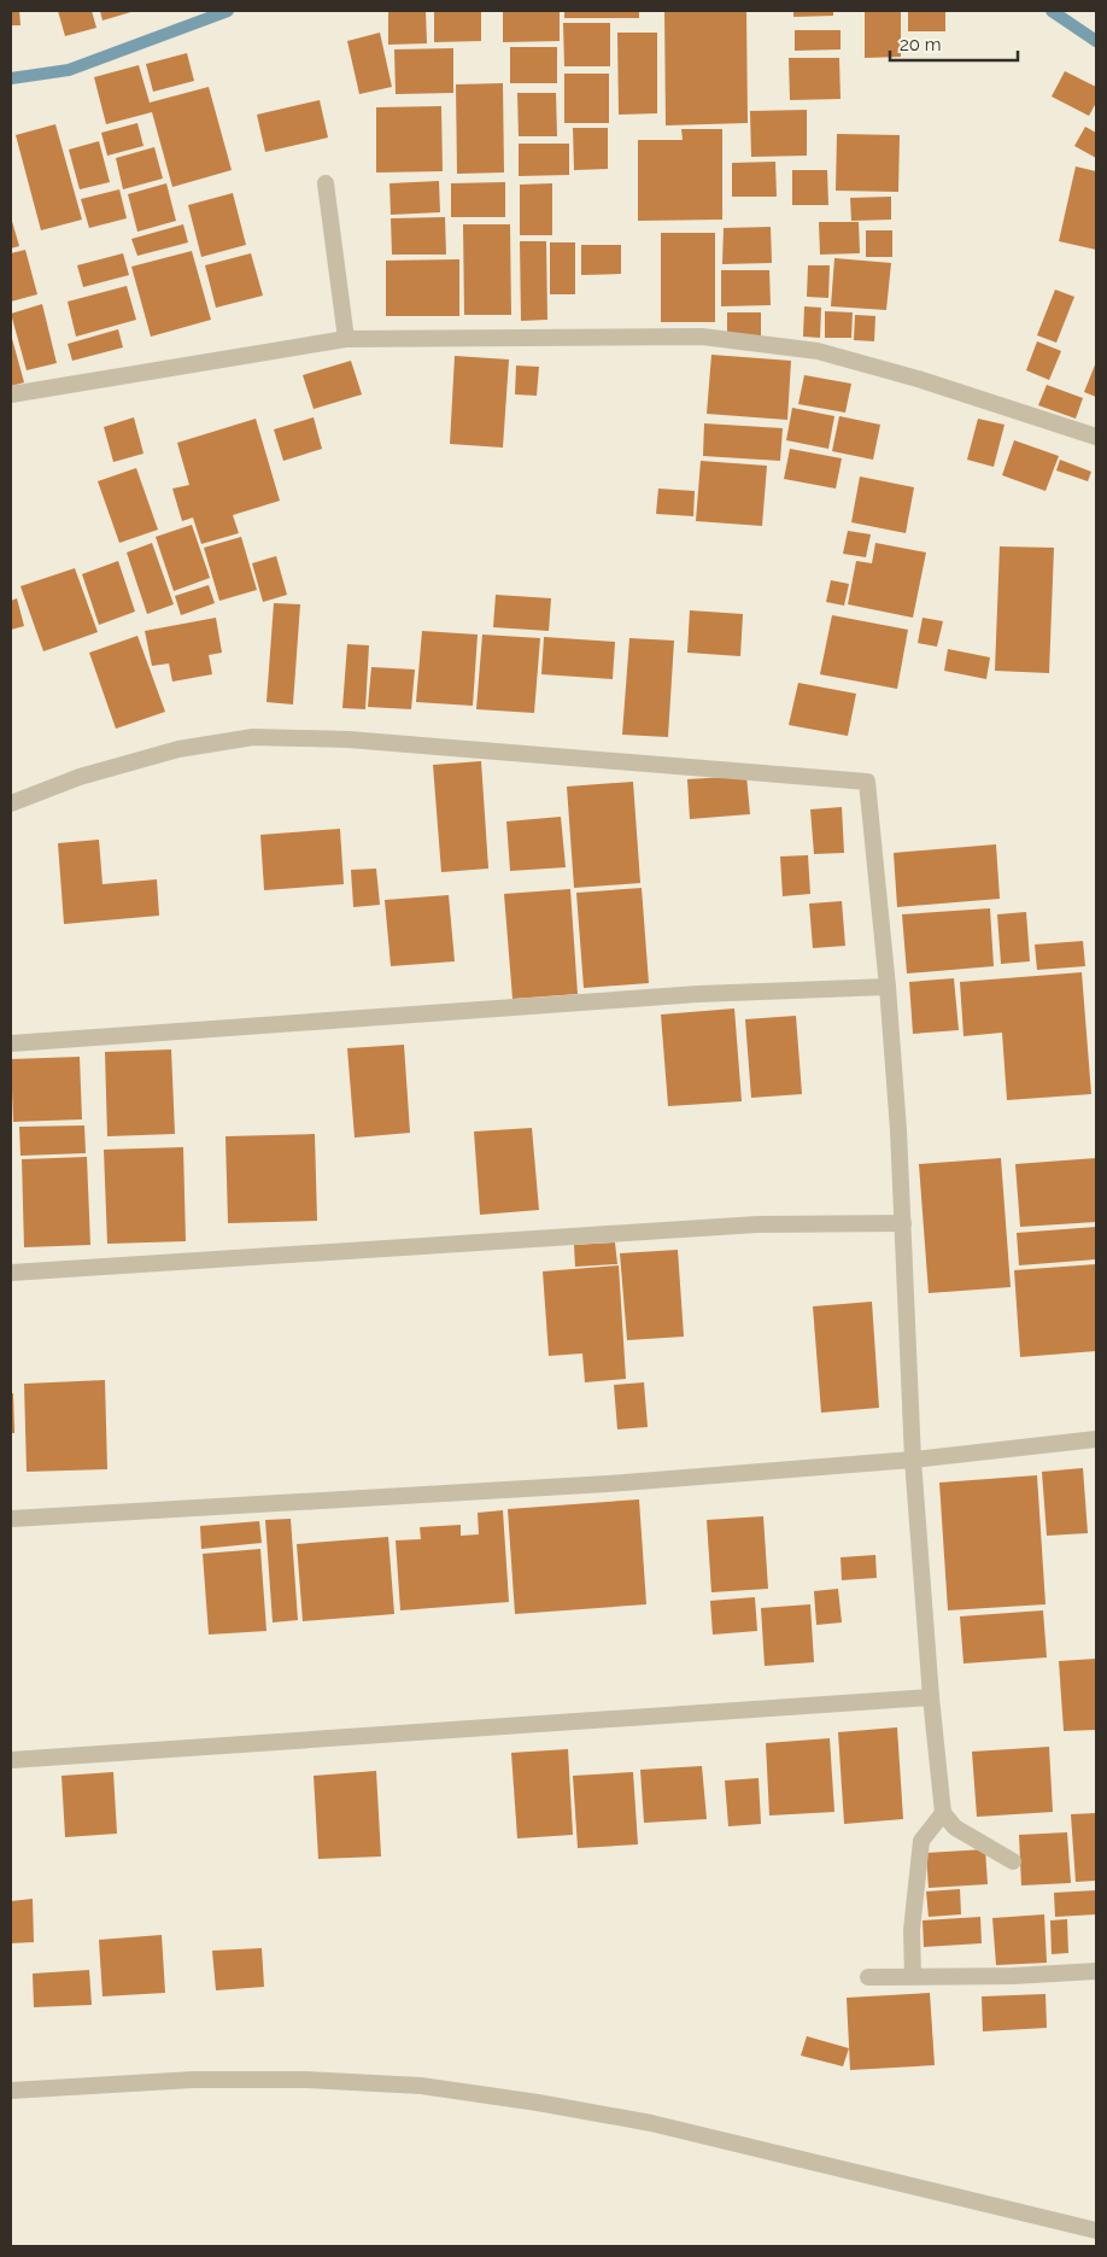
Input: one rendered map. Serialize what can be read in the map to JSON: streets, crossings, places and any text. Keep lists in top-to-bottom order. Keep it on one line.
{"scale_bar":"20 m"}
